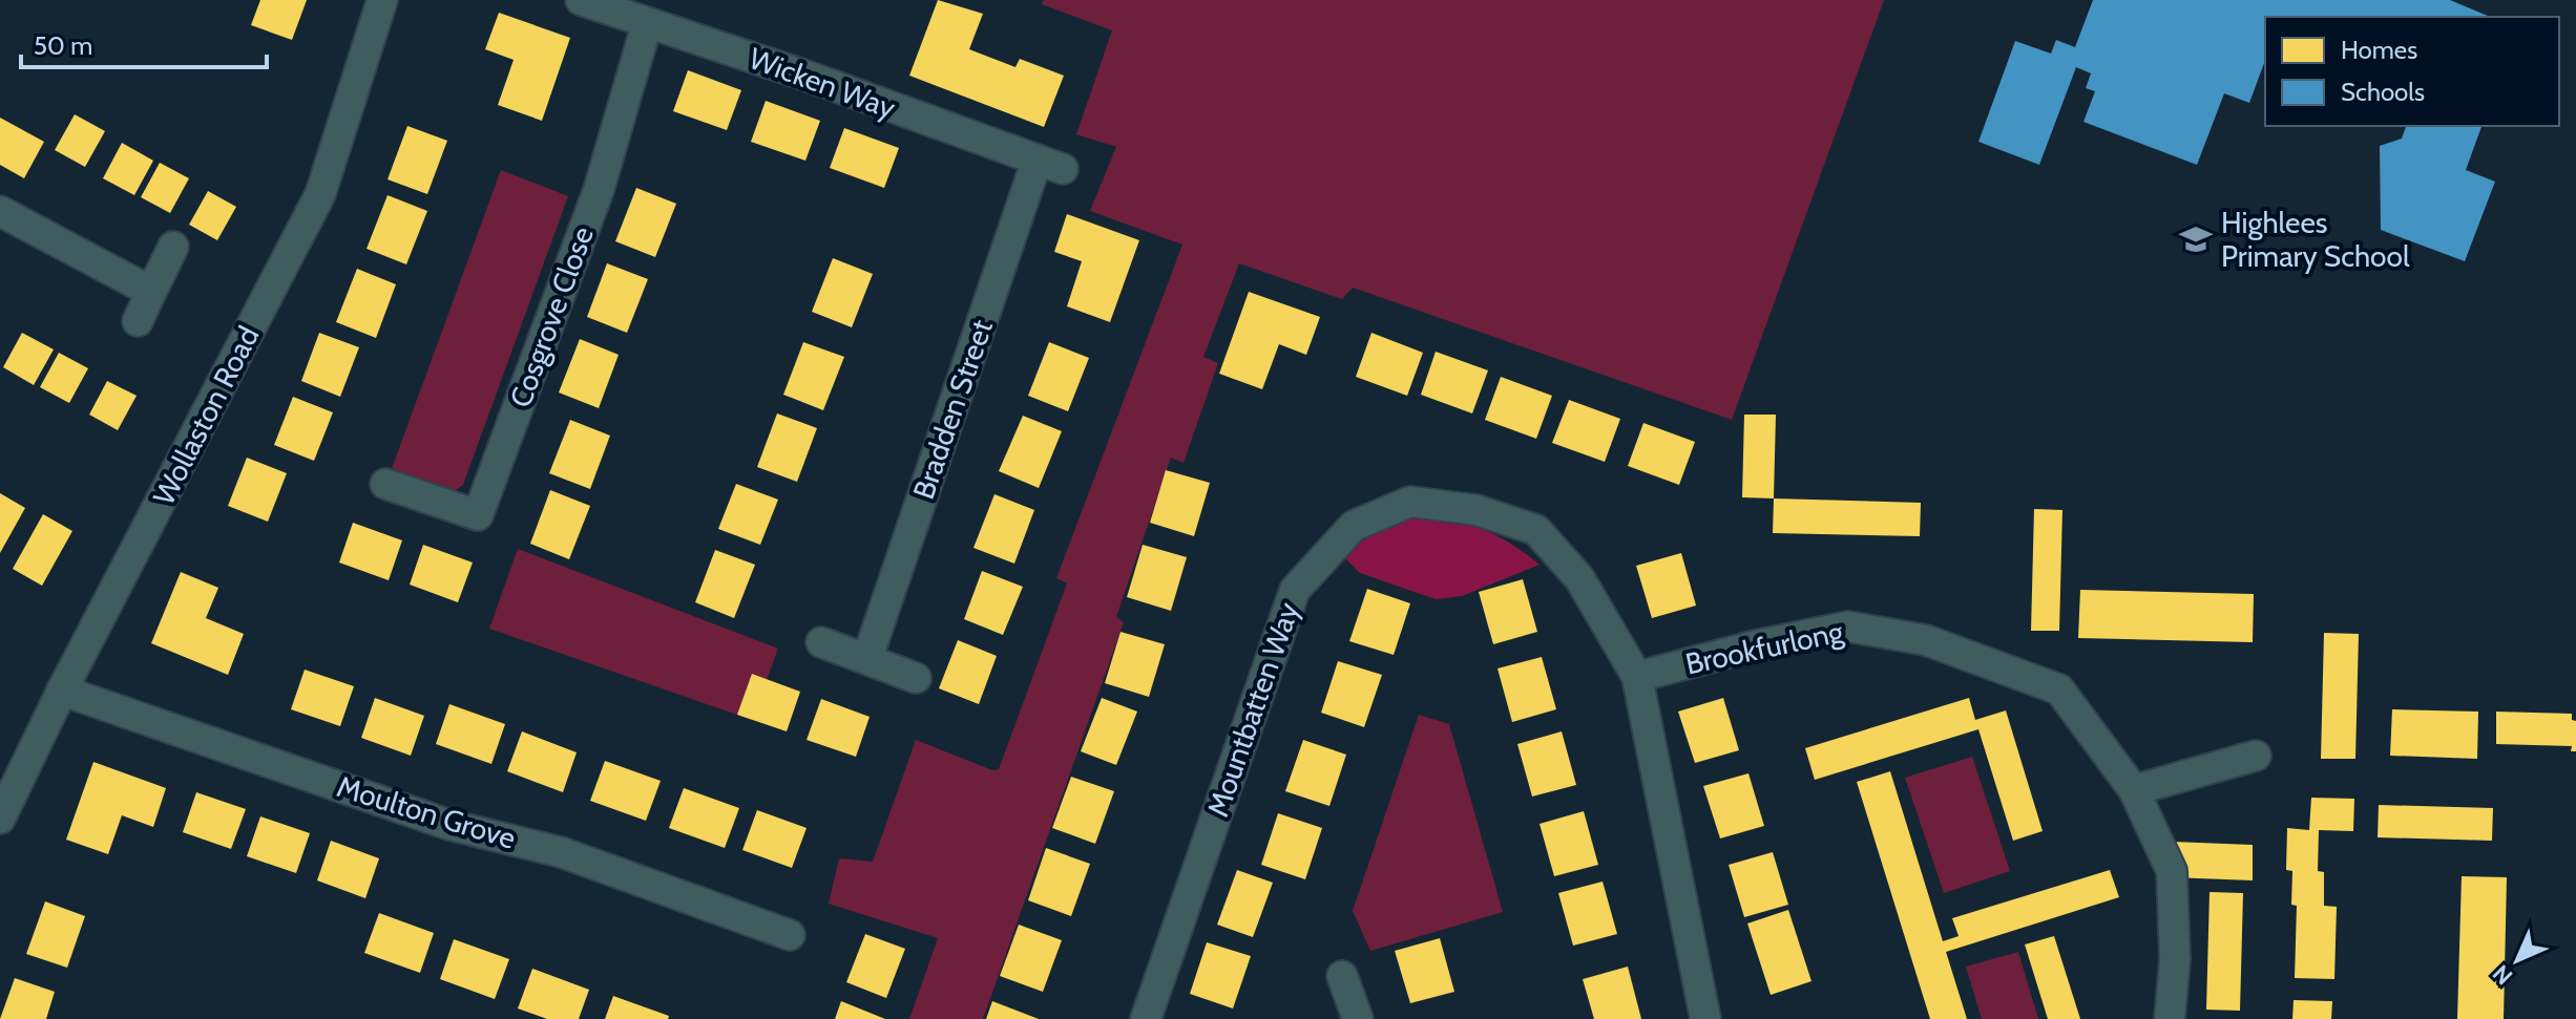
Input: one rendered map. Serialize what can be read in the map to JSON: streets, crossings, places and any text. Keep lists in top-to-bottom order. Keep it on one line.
{"streets":{"street":["Wicken Way","Cosgrove Close","Bradden Street","Wollaston Road","Brookfurlong","Mountbatten Way","Moulton Grove"]},"crossings":[["Wicken Way","Cosgrove Close"],["Wicken Way","Bradden Street"],["Wollaston Road","Moulton Grove"],["Brookfurlong","Mountbatten Way"]],"places":{"school or university":["Highlees Primary School"]},"legend":["Homes","Schools"],"scale_bar":"50 m","north":"bottom left"}
